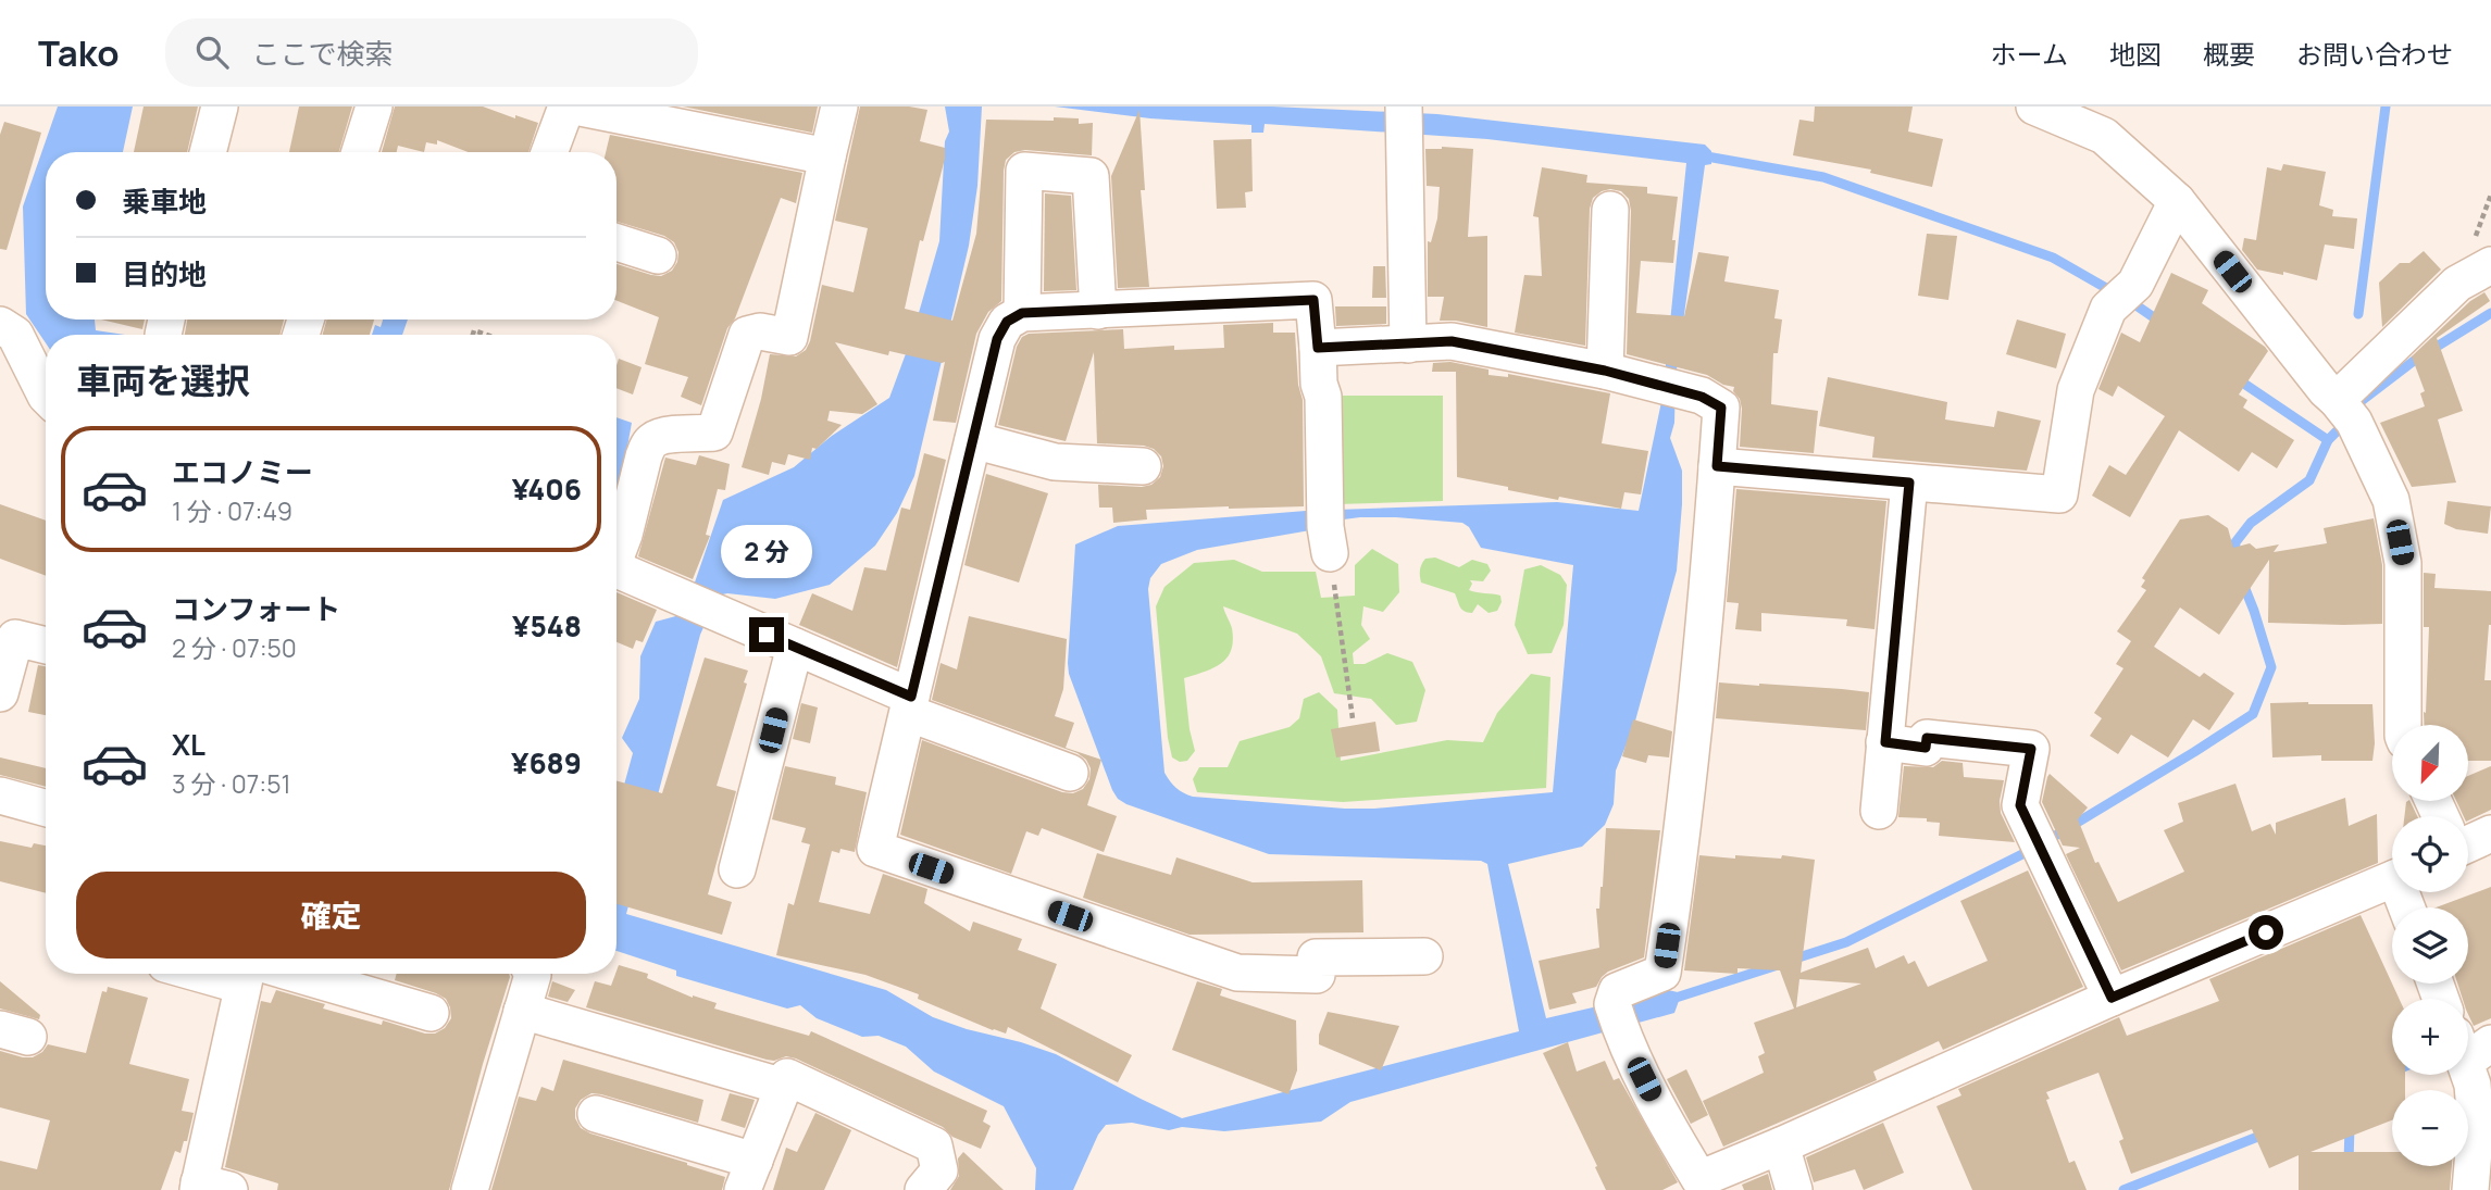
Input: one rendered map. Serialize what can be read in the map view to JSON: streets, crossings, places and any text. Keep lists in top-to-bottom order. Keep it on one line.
{"north":"bottom left","page":{"header":"Tako","search":"ここで検索","nav":["ホーム","地図","概要","お問い合わせ"],"banner":["乗車地","目的地"],"heading":"車両を選択","list":[{"name":"エコノミー","note":"1 分 · 07:49","value":"¥406"},{"name":"コンフォート","note":"2 分 · 07:50","value":"¥548"},{"name":"XL","note":"3 分 · 07:51","value":"¥689"}],"bubble":"2 分","map_buttons":["+","−"],"buttons":"確定"}}
